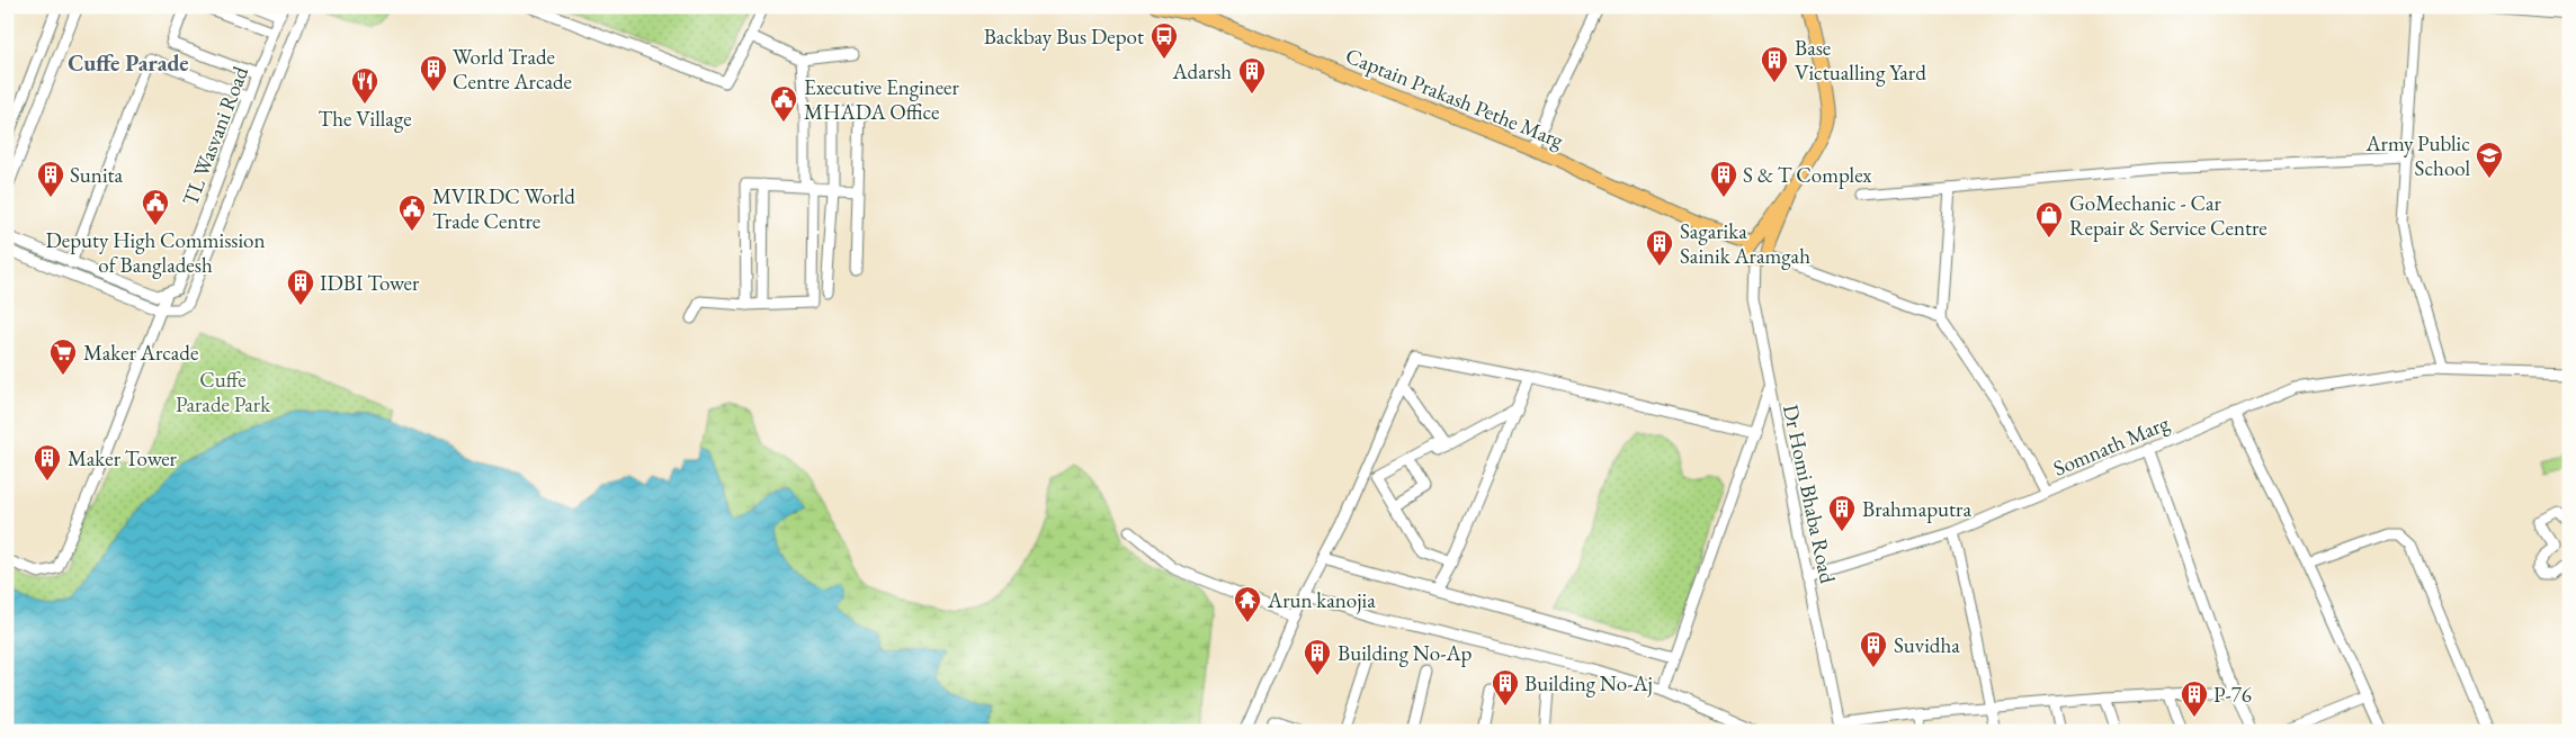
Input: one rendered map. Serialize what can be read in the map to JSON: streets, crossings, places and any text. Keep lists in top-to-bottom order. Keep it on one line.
{"streets":{"main road":["Captain Prakash Pethe Marg"],"street":["TL Wasvani Road","Somnath Marg","Dr Homi Bhaba Road"]},"crossings":[["Captain Prakash Pethe Marg","Dr Homi Bhaba Road"]],"districts":["Cuffe Parade"],"parks":["Cuffe Parade Park"],"places":{"bus stop":["Backbay Bus Depot"],"building":["Base Victualling Yard","World Trade Centre Arcade","Adarsh","Sunita","S & T Complex","Sagarika Sainik Aramgah","IDBI Tower","Maker Tower","Brahmaputra","Suvidha","Building No-Ap","Building No-Aj","P-76"],"restaurant":["The Village"],"public building":["Executive Engineer MHADA Office","Deputy High Commission of Bangladesh","MVIRDC World Trade Centre"],"school or university":["Army Public School"],"shop":["GoMechanic - Car Repair & Service Centre"],"supermarket":["Maker Arcade"],"temple":["Arun kanojia"]}}
